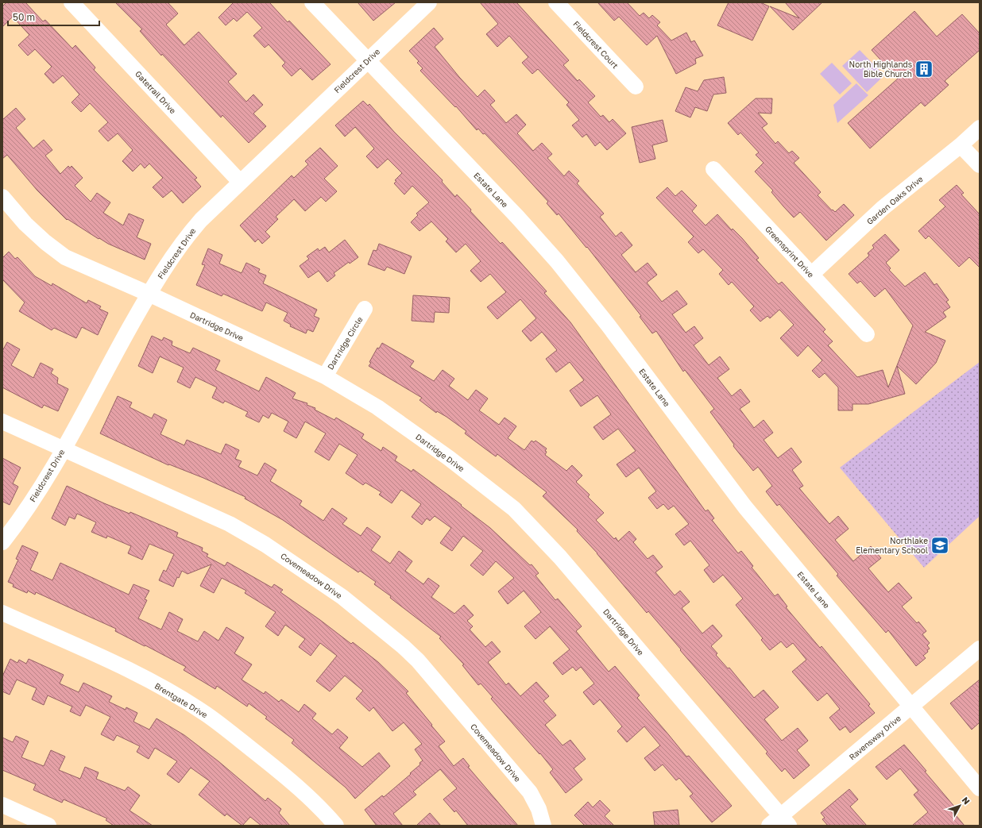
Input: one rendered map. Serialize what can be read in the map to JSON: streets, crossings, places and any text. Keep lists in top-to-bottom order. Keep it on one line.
{"streets":{"street":["Fieldcrest Court","Fieldcrest Drive","Gatetrail Drive","Estate Lane","Garden Oaks Drive","Greensprint Drive","Dartridge Drive","Dartridge Circle","Covemeadow Drive","Brentgate Drive","Ravensway Drive"]},"crossings":[["Fieldcrest Drive","Gatetrail Drive"],["Fieldcrest Drive","Estate Lane"],["Fieldcrest Drive","Dartridge Drive"],["Fieldcrest Drive","Covemeadow Drive"],["Estate Lane","Ravensway Drive"],["Garden Oaks Drive","Greensprint Drive"],["Dartridge Drive","Dartridge Circle"],["Dartridge Drive","Ravensway Drive"]],"places":{"building":["North Highlands Bible Church"],"school or university":["Northlake Elementary School"]},"scale_bar":"50 m","north":"top right"}
